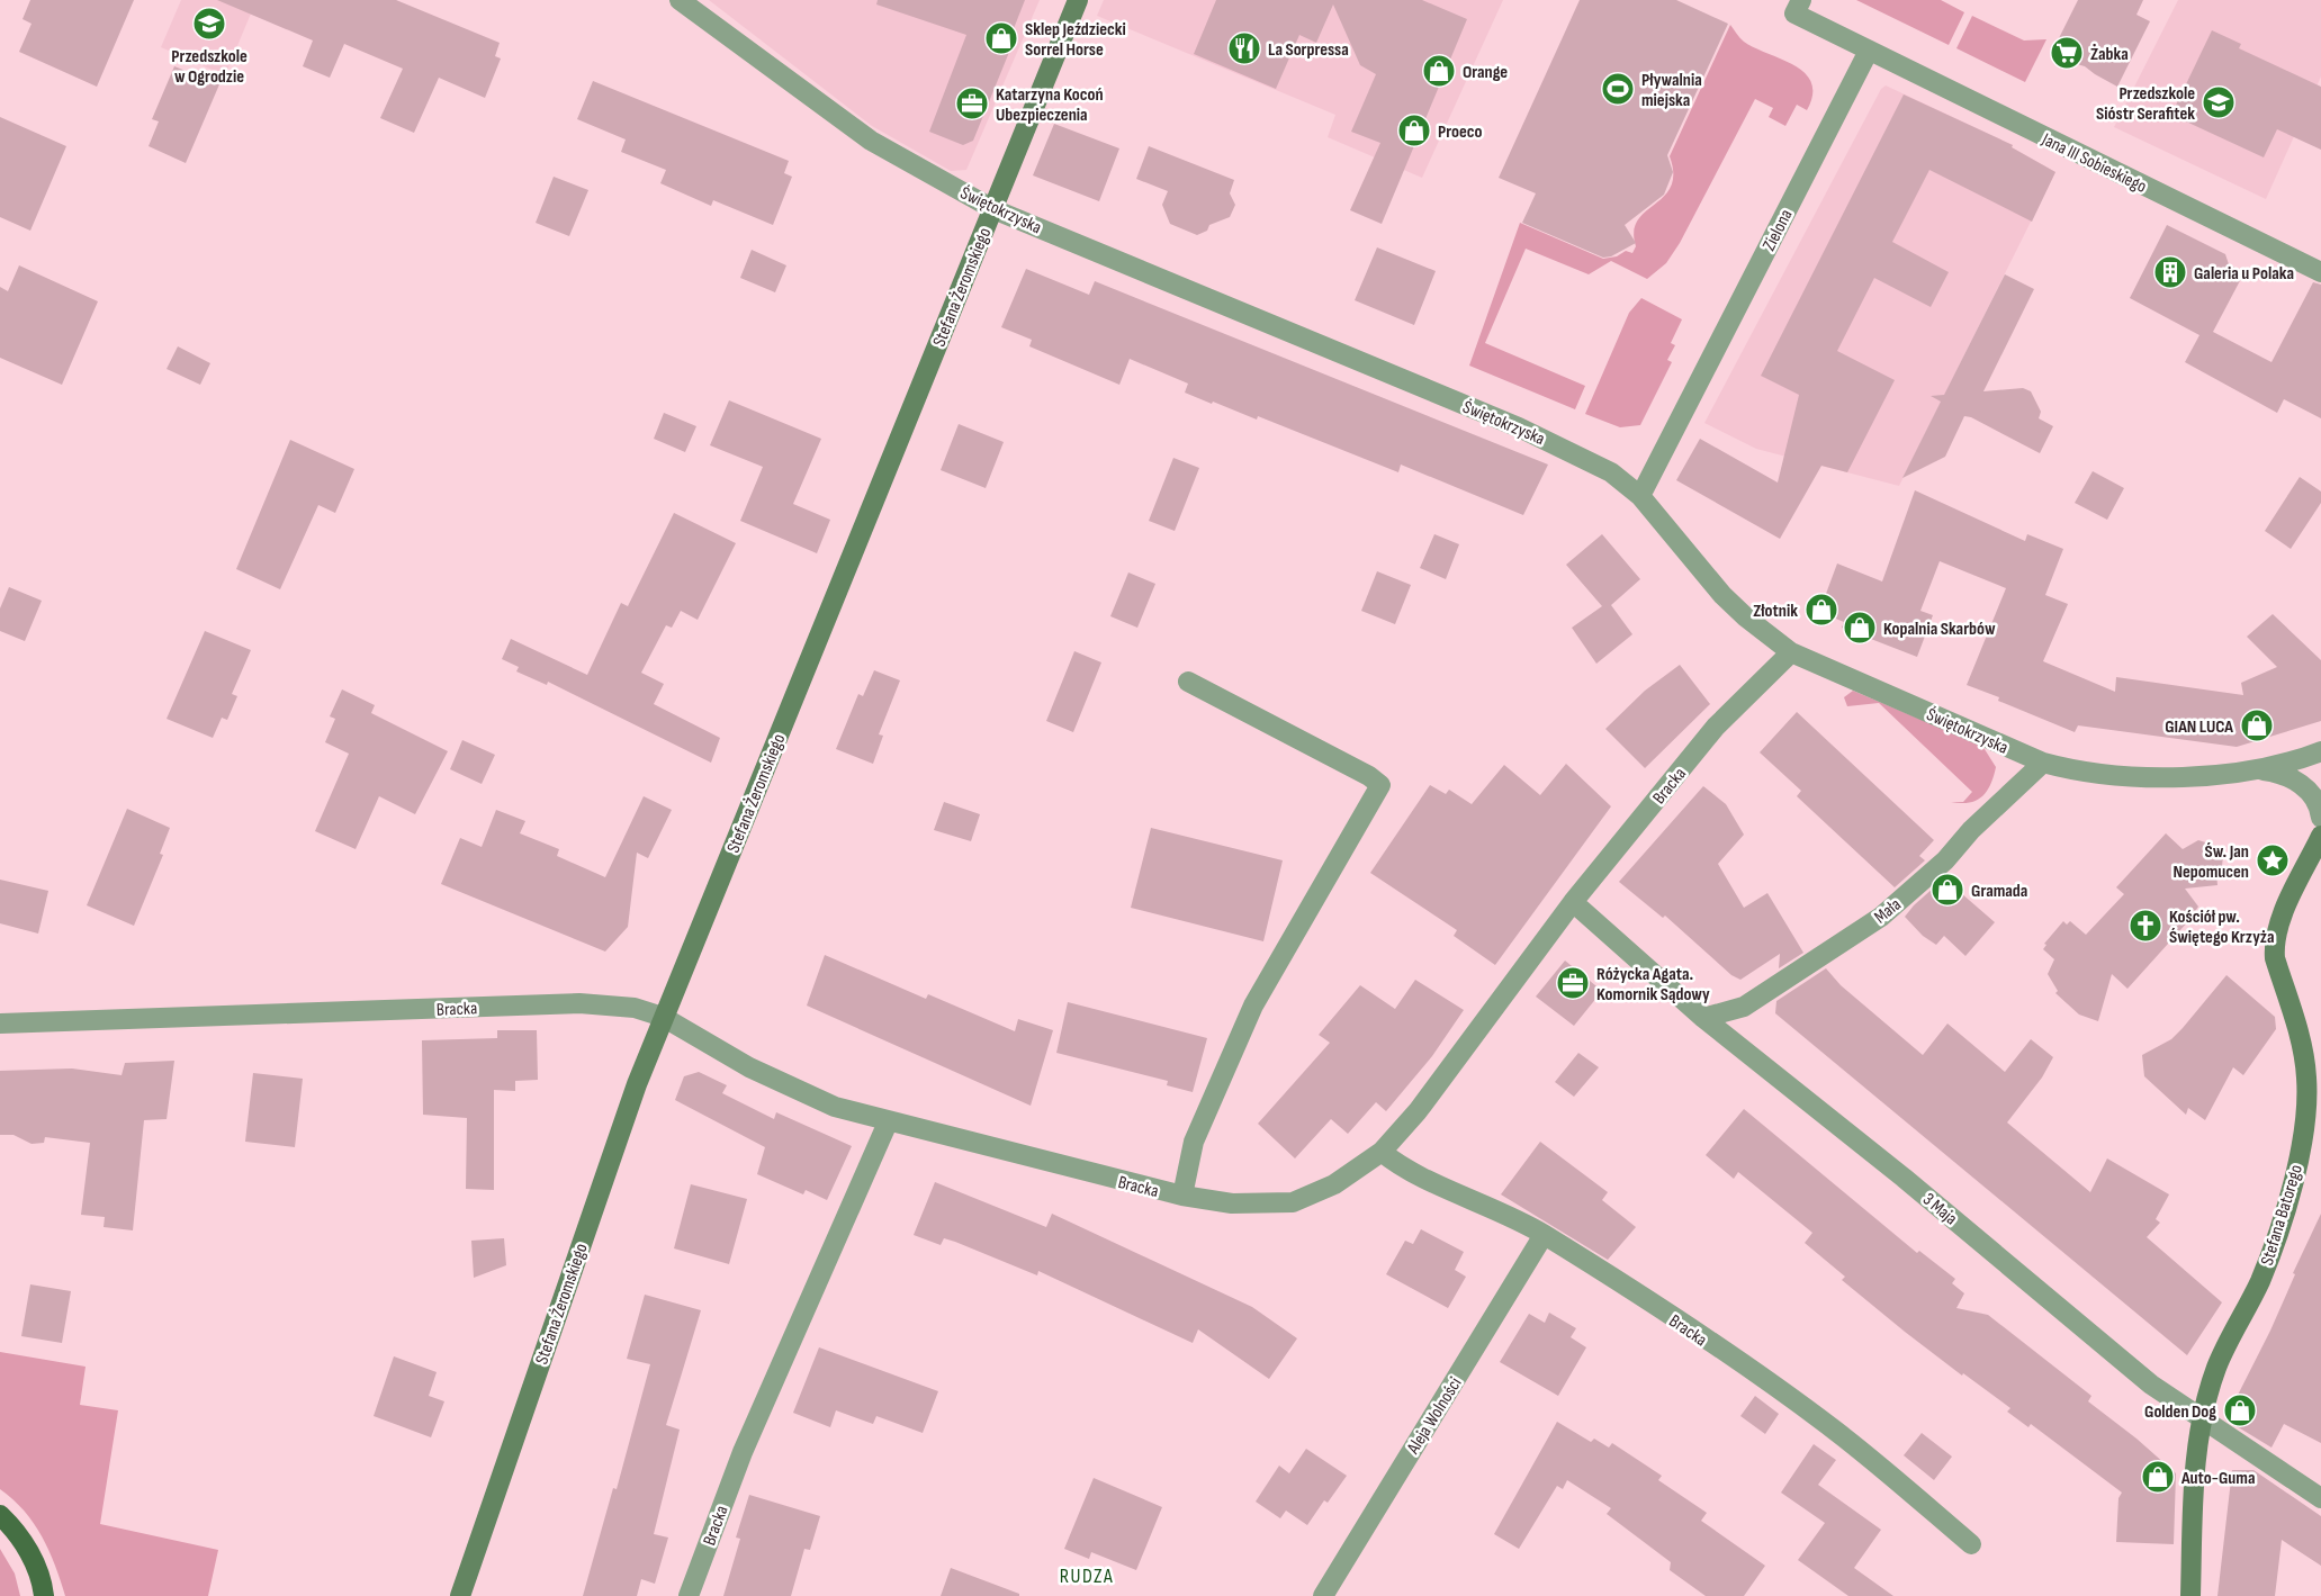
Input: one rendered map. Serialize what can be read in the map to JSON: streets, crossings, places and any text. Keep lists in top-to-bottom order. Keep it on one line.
{"streets":{"street":["Jana III Sobieskiego","Świętokrzyska","Zielona","Stefana Żeromskiego","Bracka","Mała","3 Maja","Stefana Batorego","Aleja Wolności"]},"crossings":[["Jana III Sobieskiego","Zielona"],["Świętokrzyska","Zielona"],["Świętokrzyska","Stefana Żeromskiego"],["Świętokrzyska","Bracka"],["Świętokrzyska","Mała"],["Stefana Żeromskiego","Bracka"],["Bracka","3 Maja"],["Bracka","Aleja Wolności"],["Mała","3 Maja"],["3 Maja","Stefana Batorego"]],"districts":["RUDZA"],"places":{"school or university":["Przedszkole w Ogrodzie","Przedszkole Sióstr Serafitek"],"shop":["Sklep Jeździecki Sorrel Horse","Orange","Proeco","Złotnik","Kopalnia Skarbów","GIAN LUCA","Gramada","Golden Dog","Auto-Guma"],"restaurant":["La Sorpressa"],"supermarket":["Żabka"],"sports":["Pływalnia miejska"],"office":["Katarzyna Kocoń Ubezpieczenia","Różycka Agata. Komornik Sądowy"],"building":["Galeria u Polaka"],"place":["Św. Jan Nepomucen"],"church":["Kościół pw. Świętego Krzyża"]}}
